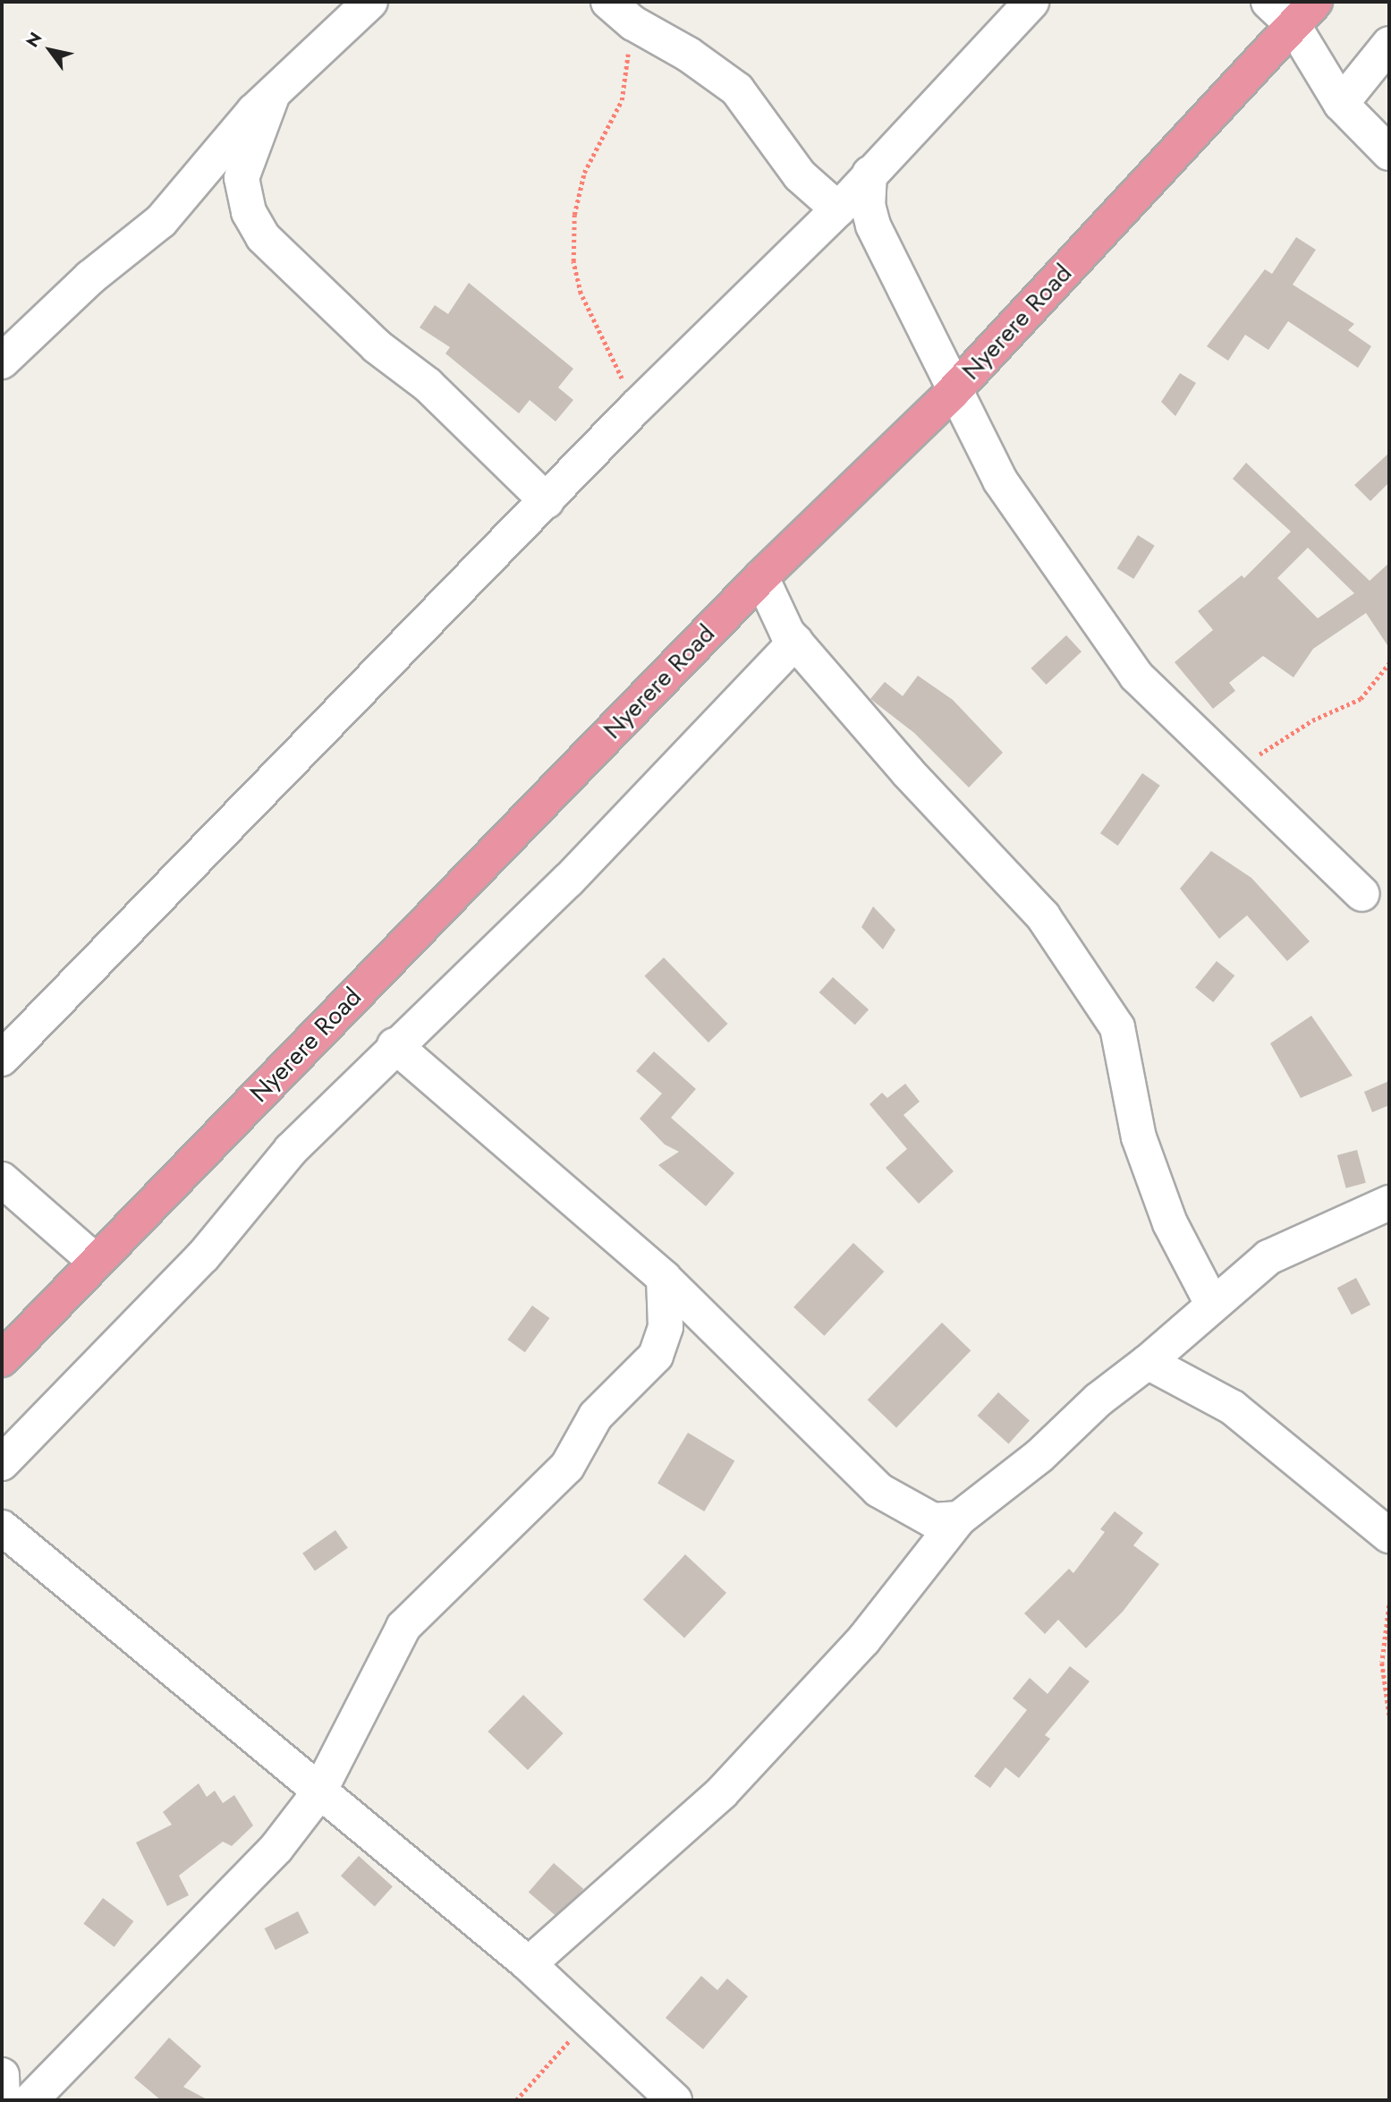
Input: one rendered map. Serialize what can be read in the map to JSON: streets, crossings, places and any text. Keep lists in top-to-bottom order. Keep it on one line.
{"streets":{"highway":["Nyerere Road"]},"north":"top left"}
